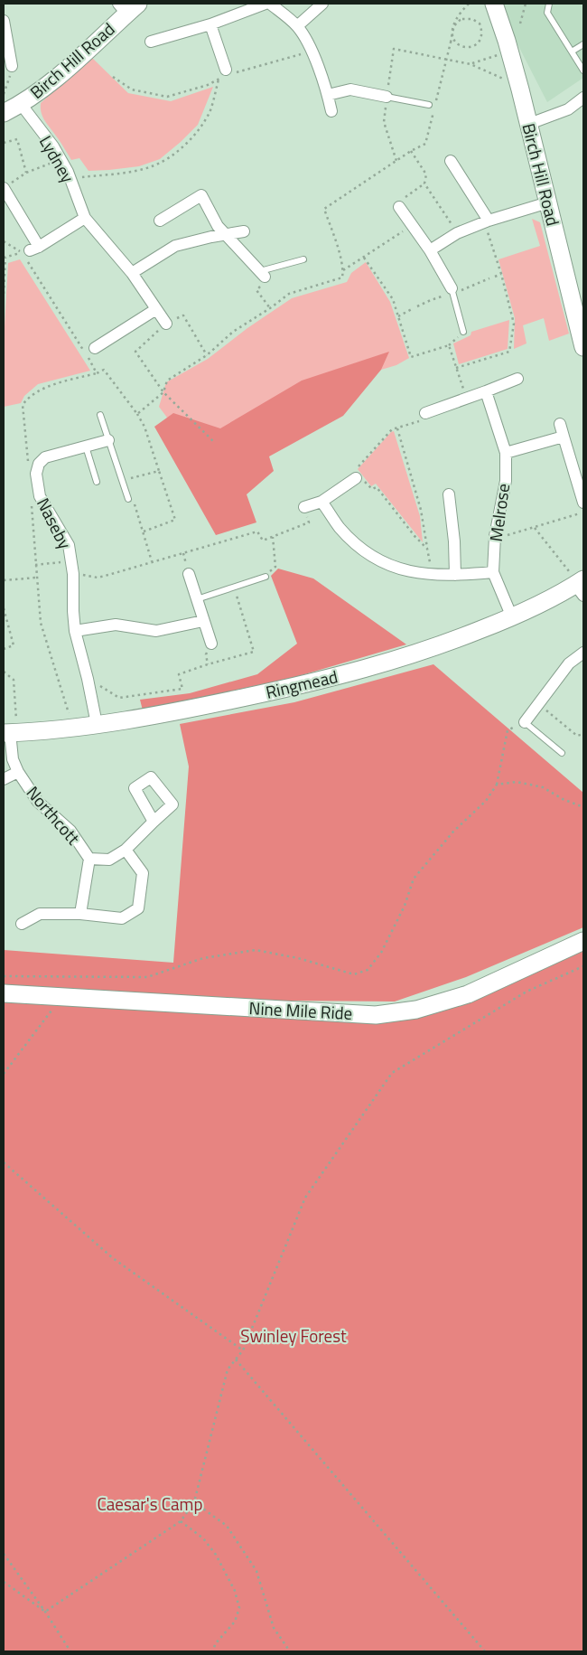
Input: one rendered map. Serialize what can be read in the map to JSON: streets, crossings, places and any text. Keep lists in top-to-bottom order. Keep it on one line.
{"streets":{"street":["Birch Hill Road","Lydney","Melrose","Naseby","Ringmead","Northcott","Nine Mile Ride"]},"crossings":[["Birch Hill Road","Lydney"],["Melrose","Ringmead"],["Naseby","Ringmead"],["Ringmead","Northcott"]],"parks":["Swinley Forest","Caesar's Camp"]}
